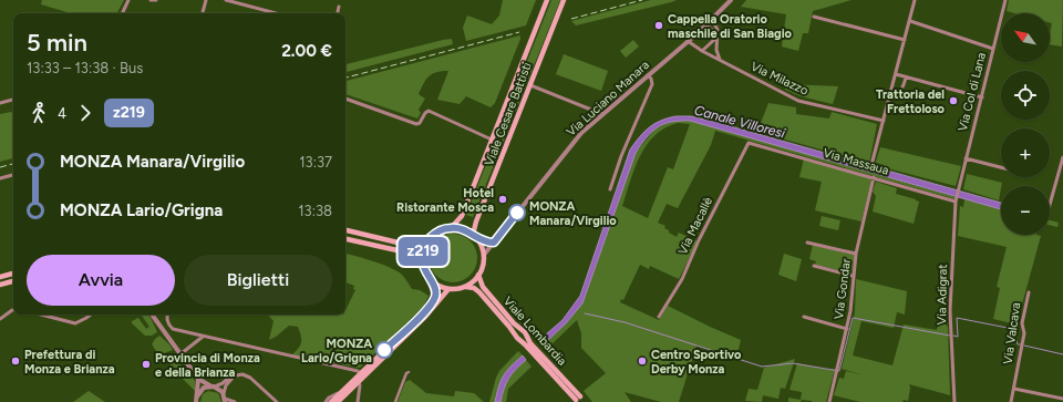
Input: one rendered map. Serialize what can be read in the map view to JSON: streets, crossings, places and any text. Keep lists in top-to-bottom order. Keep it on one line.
{"streets":{"main road":["Viale Cesare Battisti","Viale Lombardia"],"street":["Via Milazzo","Via Col di Lana","Via Luciano Manara","Via Massaua","Via Macallè","Via Gondar","Via Adigrat","Via Valcava"]},"crossings":[["Via Milazzo","Via Luciano Manara"],["Via Col di Lana","Via Adigrat"],["Via Luciano Manara","Viale Cesare Battisti"],["Via Luciano Manara","Viale Lombardia"],["Viale Cesare Battisti","Viale Lombardia"],["Via Massaua","Via Macallè"],["Via Massaua","Via Gondar"],["Via Massaua","Via Adigrat"]],"water":["Canale Villoresi"],"places":["Cappella Oratorio maschile di San Biagio","Trattoria del Frettoloso","Hotel Ristorante Mosca","MONZA Manara/Virgilio","MONZA Lario/Grigna","Prefettura di Monza e Brianza","Centro Sportivo Derby Monza","Provincia di Monza e della Brianza"],"lines":["bus line z219"],"north":"top left","page":{"on_map":"z219","map_buttons":["+","−"],"heading":["5 min","13:33 – 13:38 · Bus","2.00 €"],"legs":["4","z219"],"list":[{"name":"MONZA Manara/Virgilio","value":"13:37"},{"name":"MONZA Lario/Grigna","value":"13:38"}],"buttons":["Avvia","Biglietti"]}}
